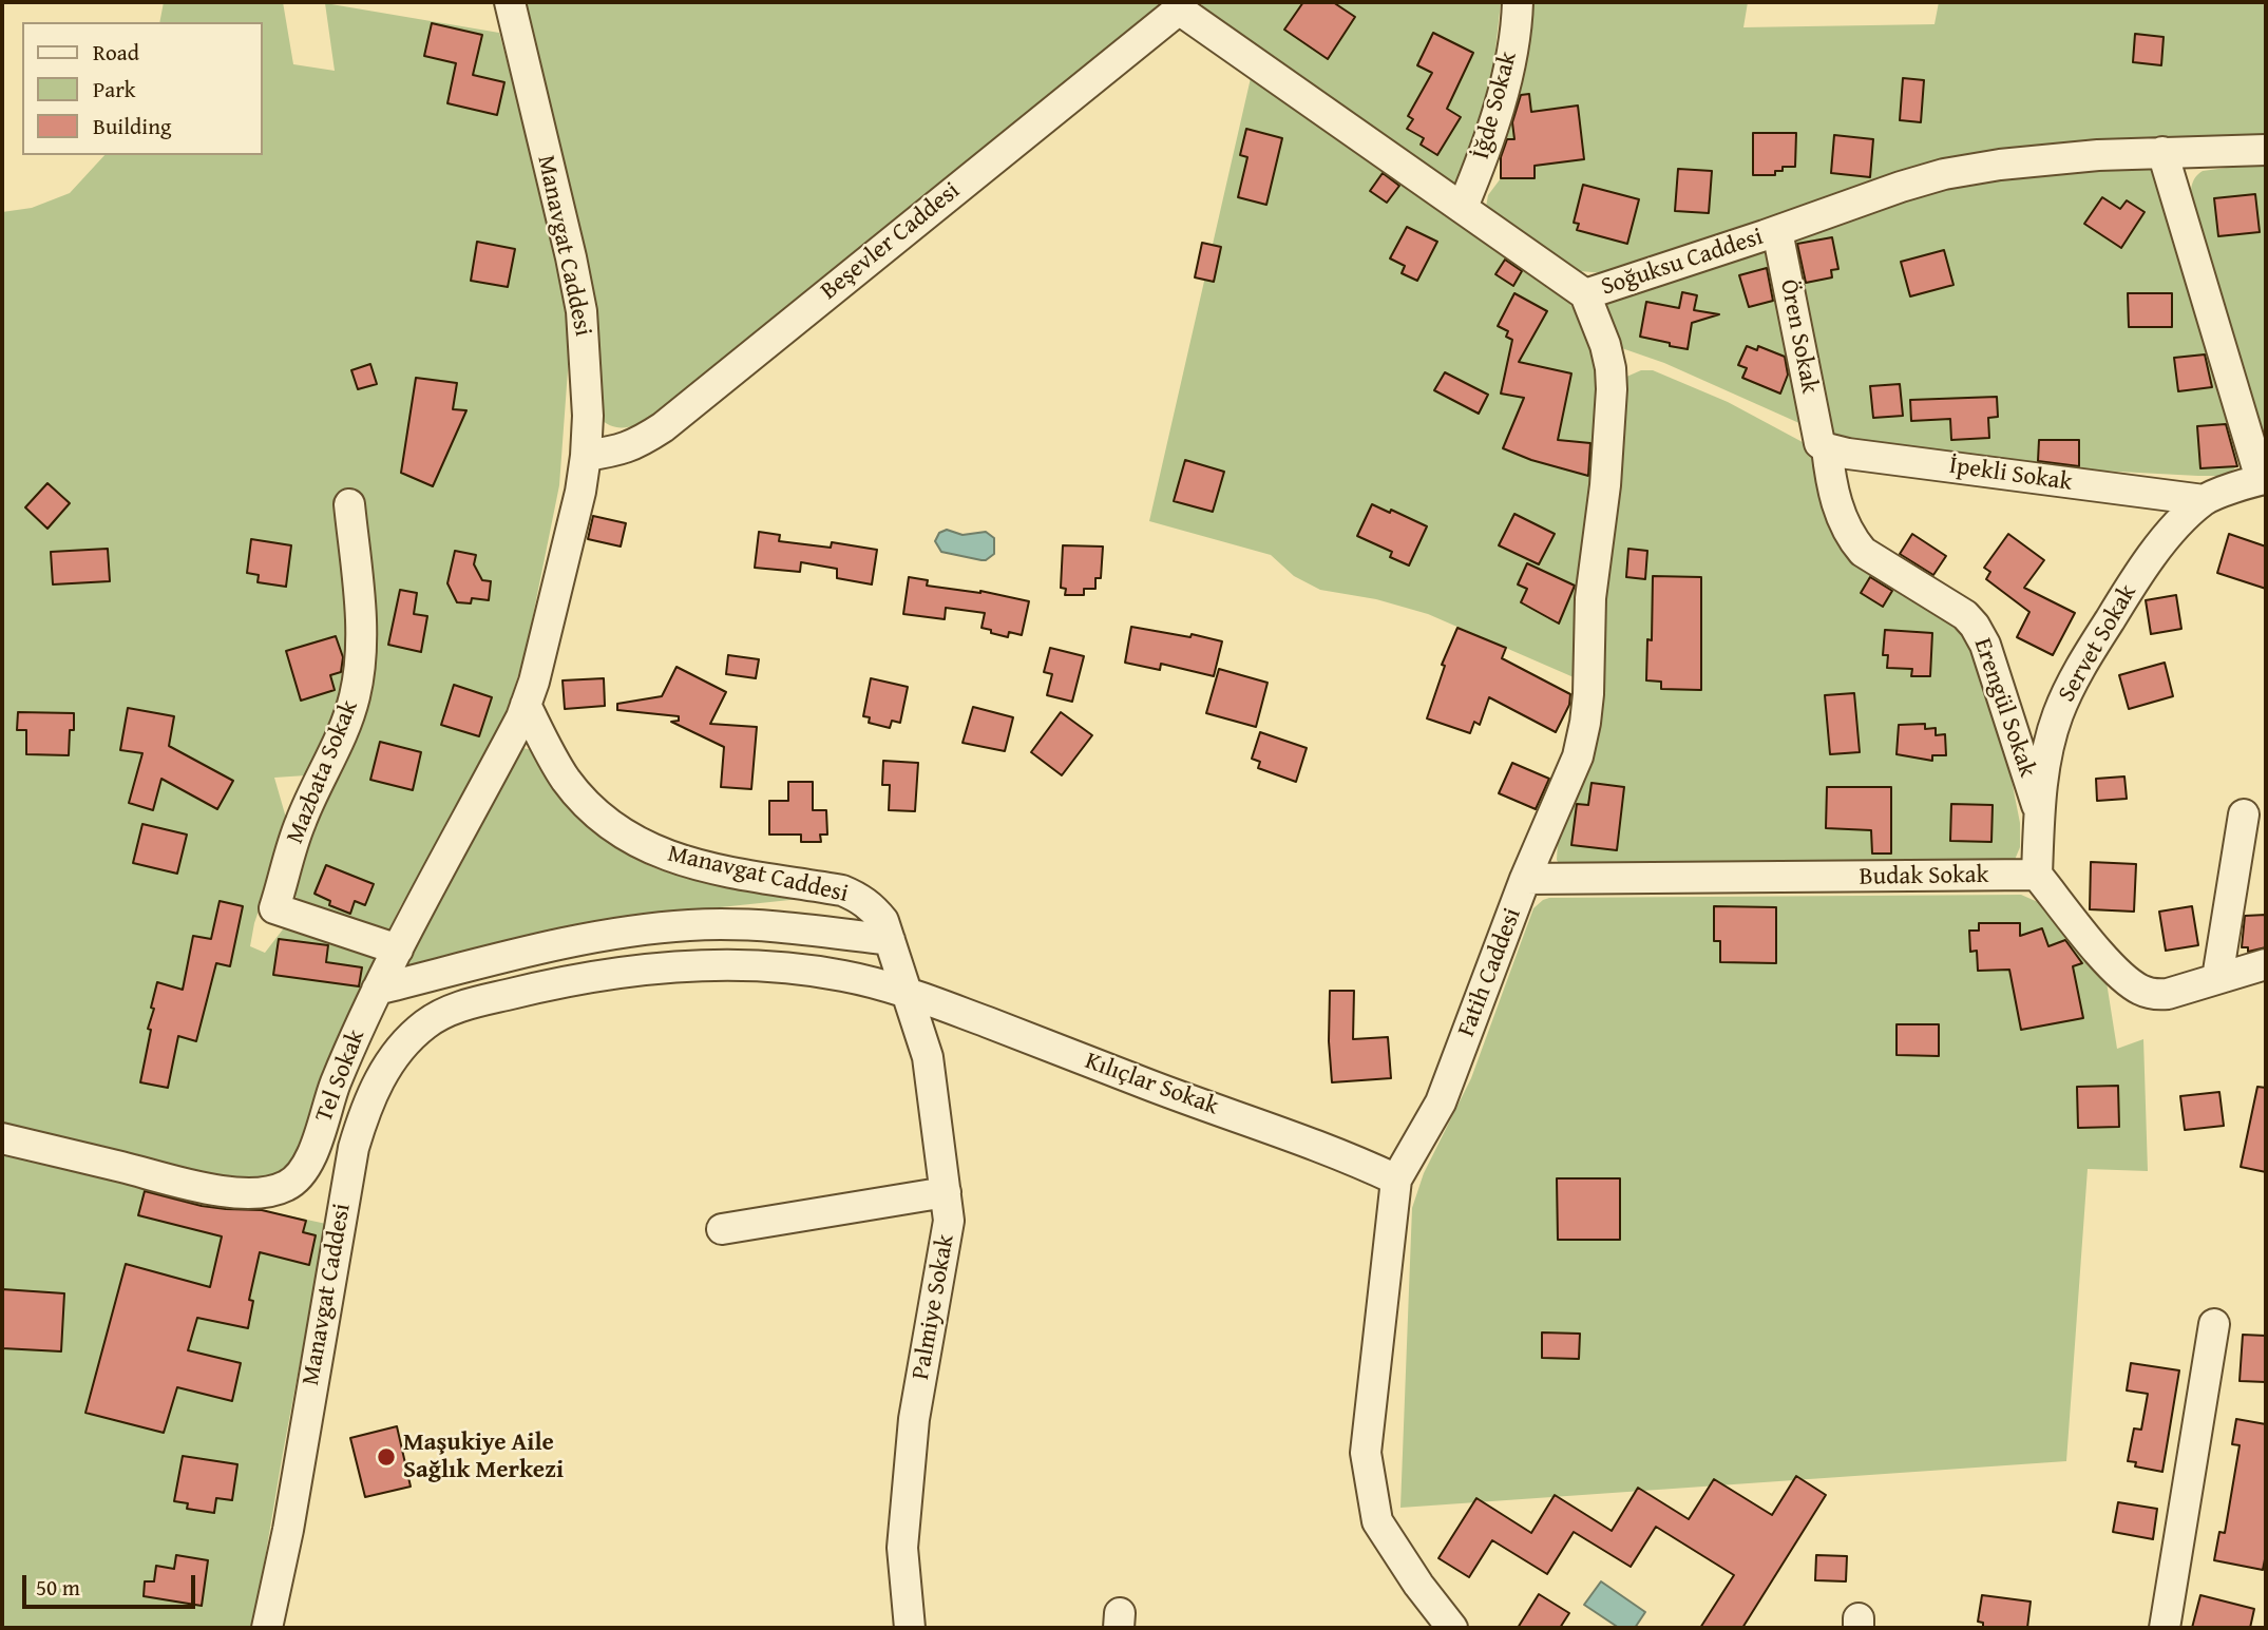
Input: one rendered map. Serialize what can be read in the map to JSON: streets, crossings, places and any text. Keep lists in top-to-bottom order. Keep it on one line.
{"streets":{"street":["İğde Sokak","Beşevler Caddesi","Manavgat Caddesi","Soğuksu Caddesi","Ören Sokak","İpekli Sokak","Servet Sokak","Erengül Sokak","Mazbata Sokak","Budak Sokak","Fatih Caddesi","Tel Sokak","Kılıçlar Sokak","Palmiye Sokak"]},"crossings":[["İğde Sokak","Soğuksu Caddesi"],["Beşevler Caddesi","Manavgat Caddesi"],["Beşevler Caddesi","Soğuksu Caddesi"],["Manavgat Caddesi","Tel Sokak"],["Manavgat Caddesi","Kılıçlar Sokak"],["Manavgat Caddesi","Palmiye Sokak"],["Soğuksu Caddesi","Ören Sokak"],["Soğuksu Caddesi","Fatih Caddesi"],["Ören Sokak","İpekli Sokak"],["Ören Sokak","Erengül Sokak"],["İpekli Sokak","Servet Sokak"],["İpekli Sokak","Erengül Sokak"],["Servet Sokak","Erengül Sokak"],["Servet Sokak","Budak Sokak"],["Mazbata Sokak","Tel Sokak"],["Budak Sokak","Fatih Caddesi"],["Fatih Caddesi","Kılıçlar Sokak"],["Kılıçlar Sokak","Palmiye Sokak"]],"places":["Maşukiye Aile Sağlık Merkezi"],"legend":["Road","Park","Building"],"scale_bar":"50 m"}
